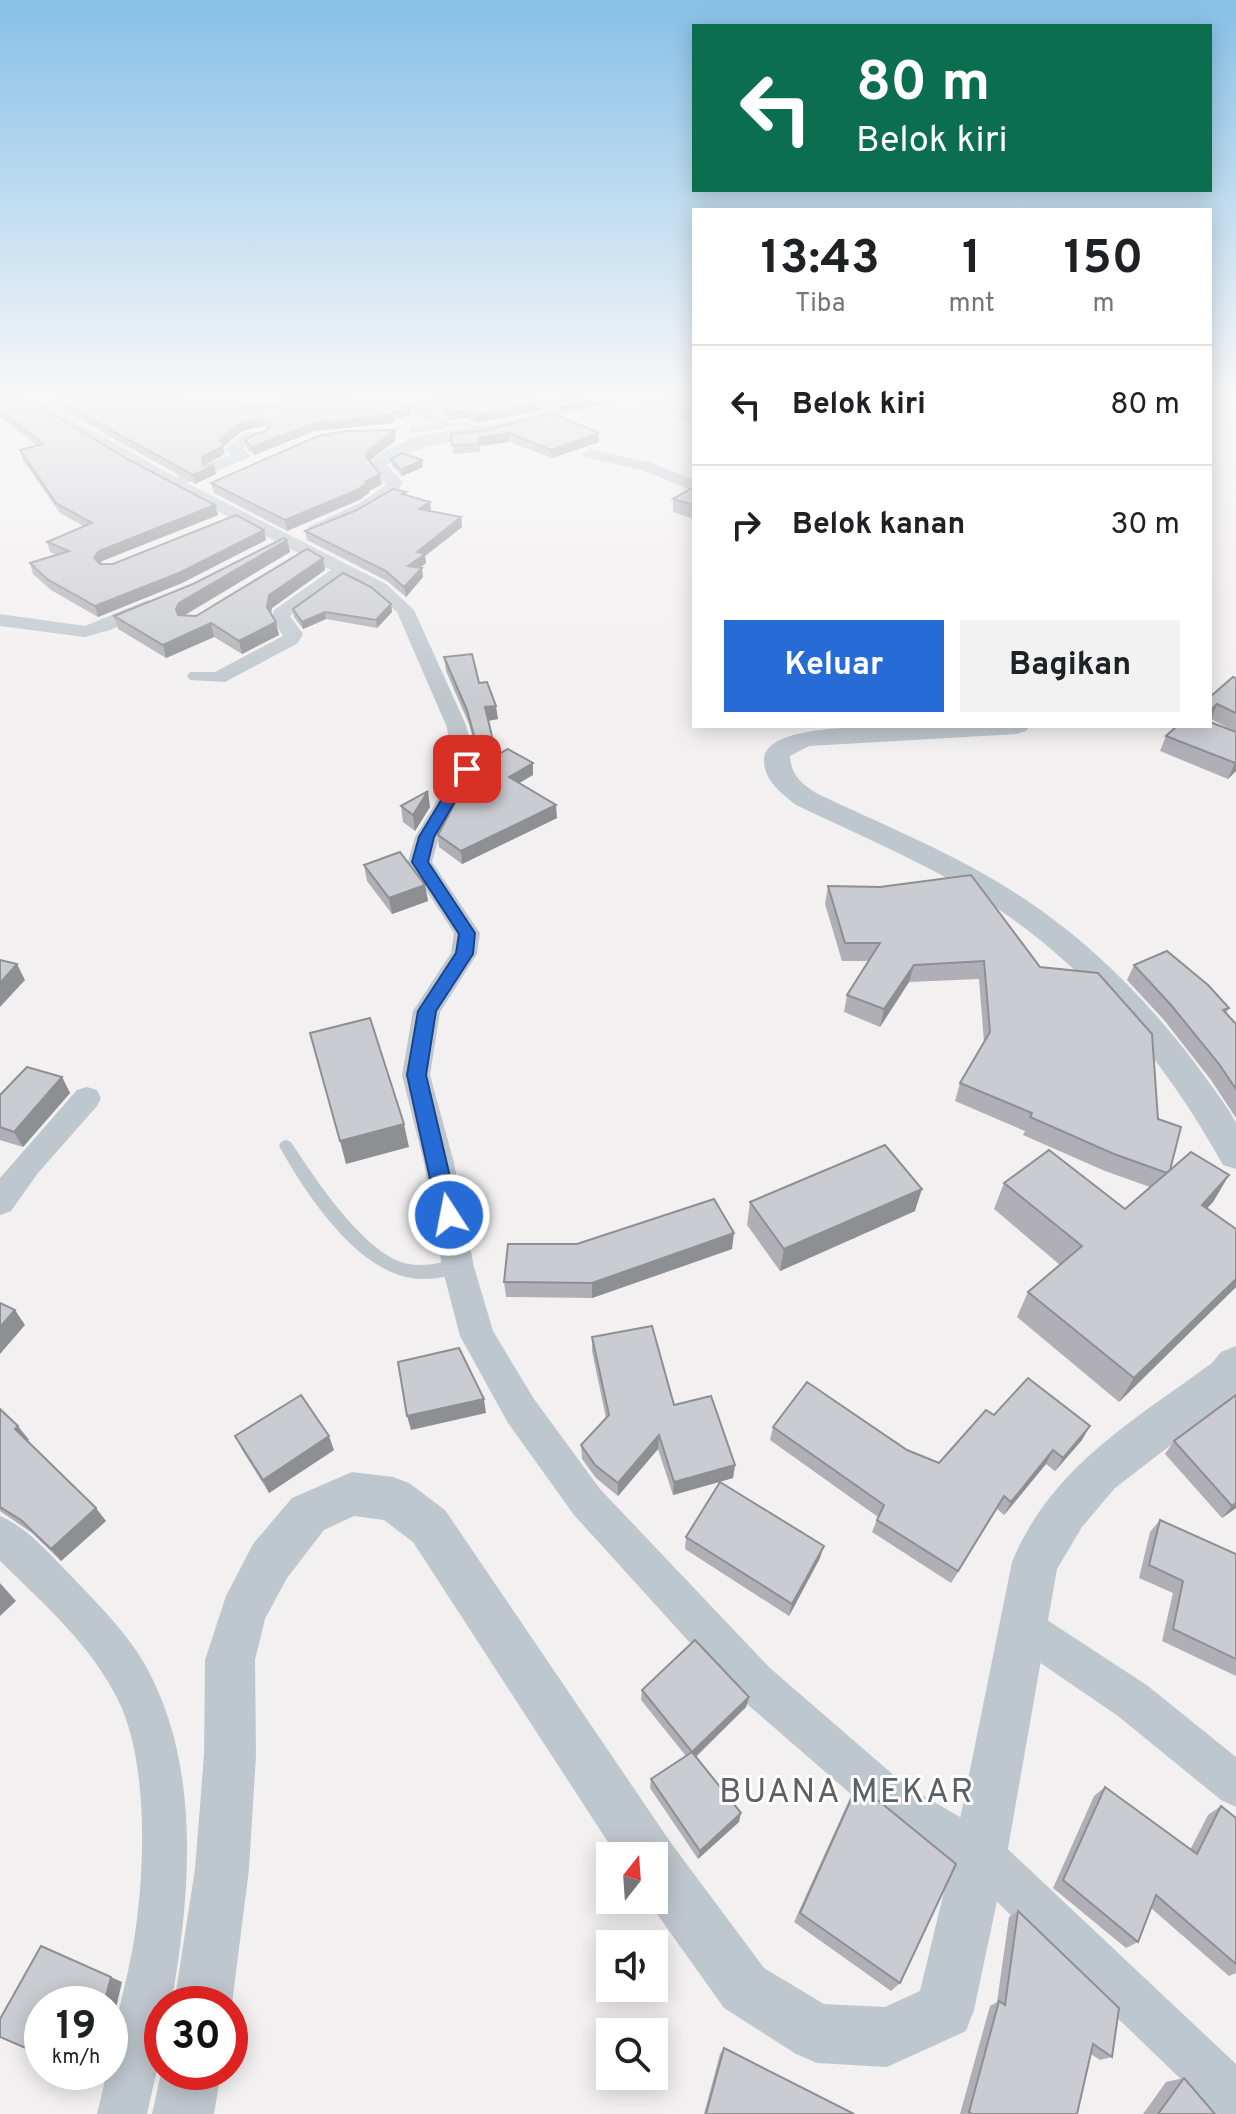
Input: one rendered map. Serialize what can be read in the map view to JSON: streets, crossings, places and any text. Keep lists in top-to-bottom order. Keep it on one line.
{"districts":["BUANA MEKAR"],"north":"top","page":{"turn":["80 m","Belok kiri"],"eta":["13:43","Tiba","1","mnt","150","m"],"list":[{"name":"Belok kiri","value":"80 m"},{"name":"Belok kanan","value":"30 m"}],"buttons":["Keluar","Bagikan"],"speed":"19 km/h","limit":"30"}}
